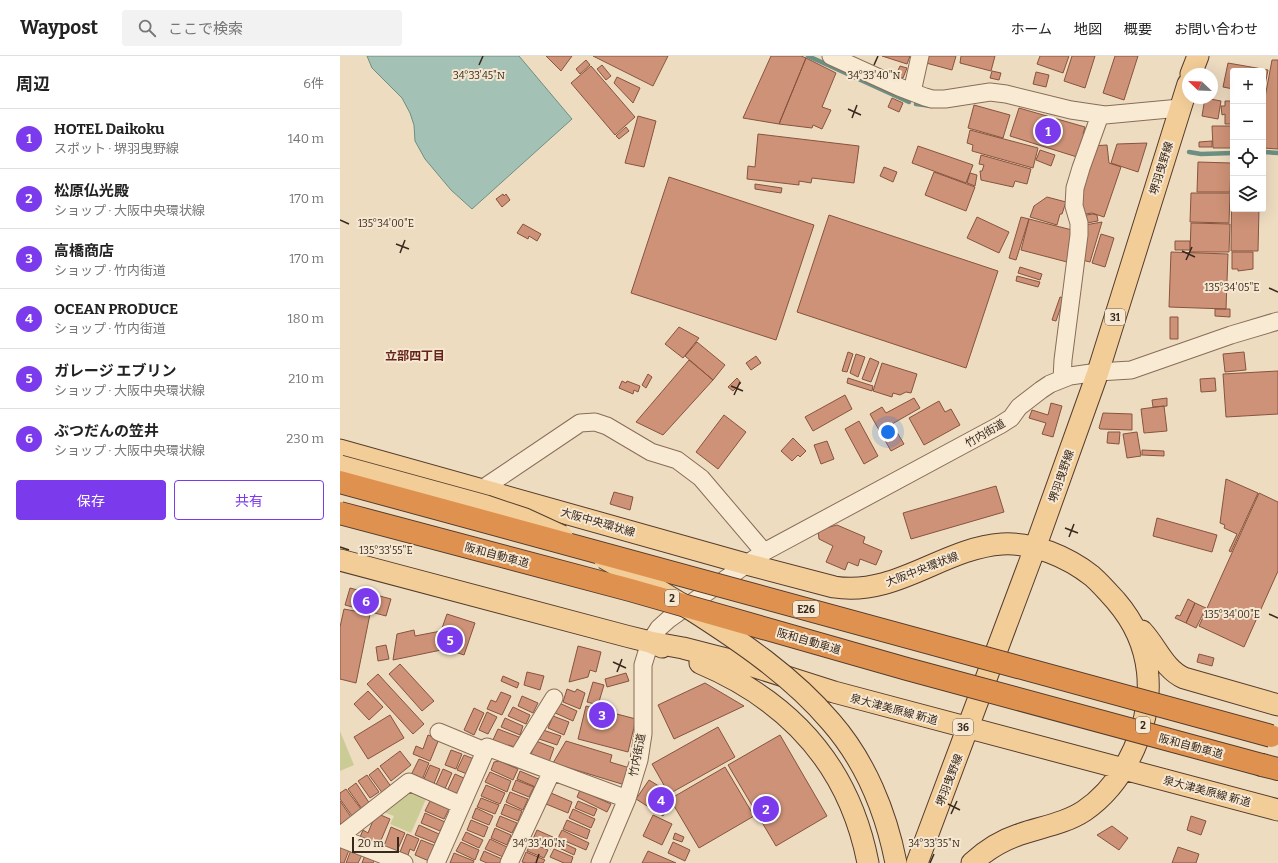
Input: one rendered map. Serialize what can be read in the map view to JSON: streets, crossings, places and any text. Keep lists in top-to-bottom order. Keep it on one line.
{"streets":{"highway":["阪和自動車道","E26"],"main road":["堺羽曳野線","31","大阪中央環状線","2","泉大津美原線 新道","36"],"street":["竹内街道"]},"crossings":[["堺羽曳野線","竹内街道"],["堺羽曳野線","大阪中央環状線"],["堺羽曳野線","泉大津美原線 新道"],["竹内街道","大阪中央環状線"],["竹内街道","泉大津美原線 新道"],["大阪中央環状線","泉大津美原線 新道"]],"districts":["立部四丁目"],"scale_bar":"20 m","north":"top left","page":{"header":"Waypost","search":"ここで検索","nav":["ホーム","地図","概要","お問い合わせ"],"heading":["周辺","6件"],"map_buttons":["+","−"],"list":[{"mark":"1","name":"HOTEL Daikoku","note":"スポット · 堺羽曳野線","value":"140 m"},{"mark":"2","name":"松原仏光殿","note":"ショップ · 大阪中央環状線","value":"170 m"},{"mark":"3","name":"高橋商店","note":"ショップ · 竹内街道","value":"170 m"},{"mark":"4","name":"OCEAN PRODUCE","note":"ショップ · 竹内街道","value":"180 m"},{"mark":"5","name":"ガレージ エブリン","note":"ショップ · 大阪中央環状線","value":"210 m"},{"mark":"6","name":"ぶつだんの笠井","note":"ショップ · 大阪中央環状線","value":"230 m"}],"pins":["1","6","5","3","4","2"],"buttons":["保存","共有"],"scale":"20 m"},"coordinates":["34°33'45\"N","34°33'40\"N","135°34'00\"E","135°34'05\"E","135°33'55\"E","34°33'35\"N"]}
